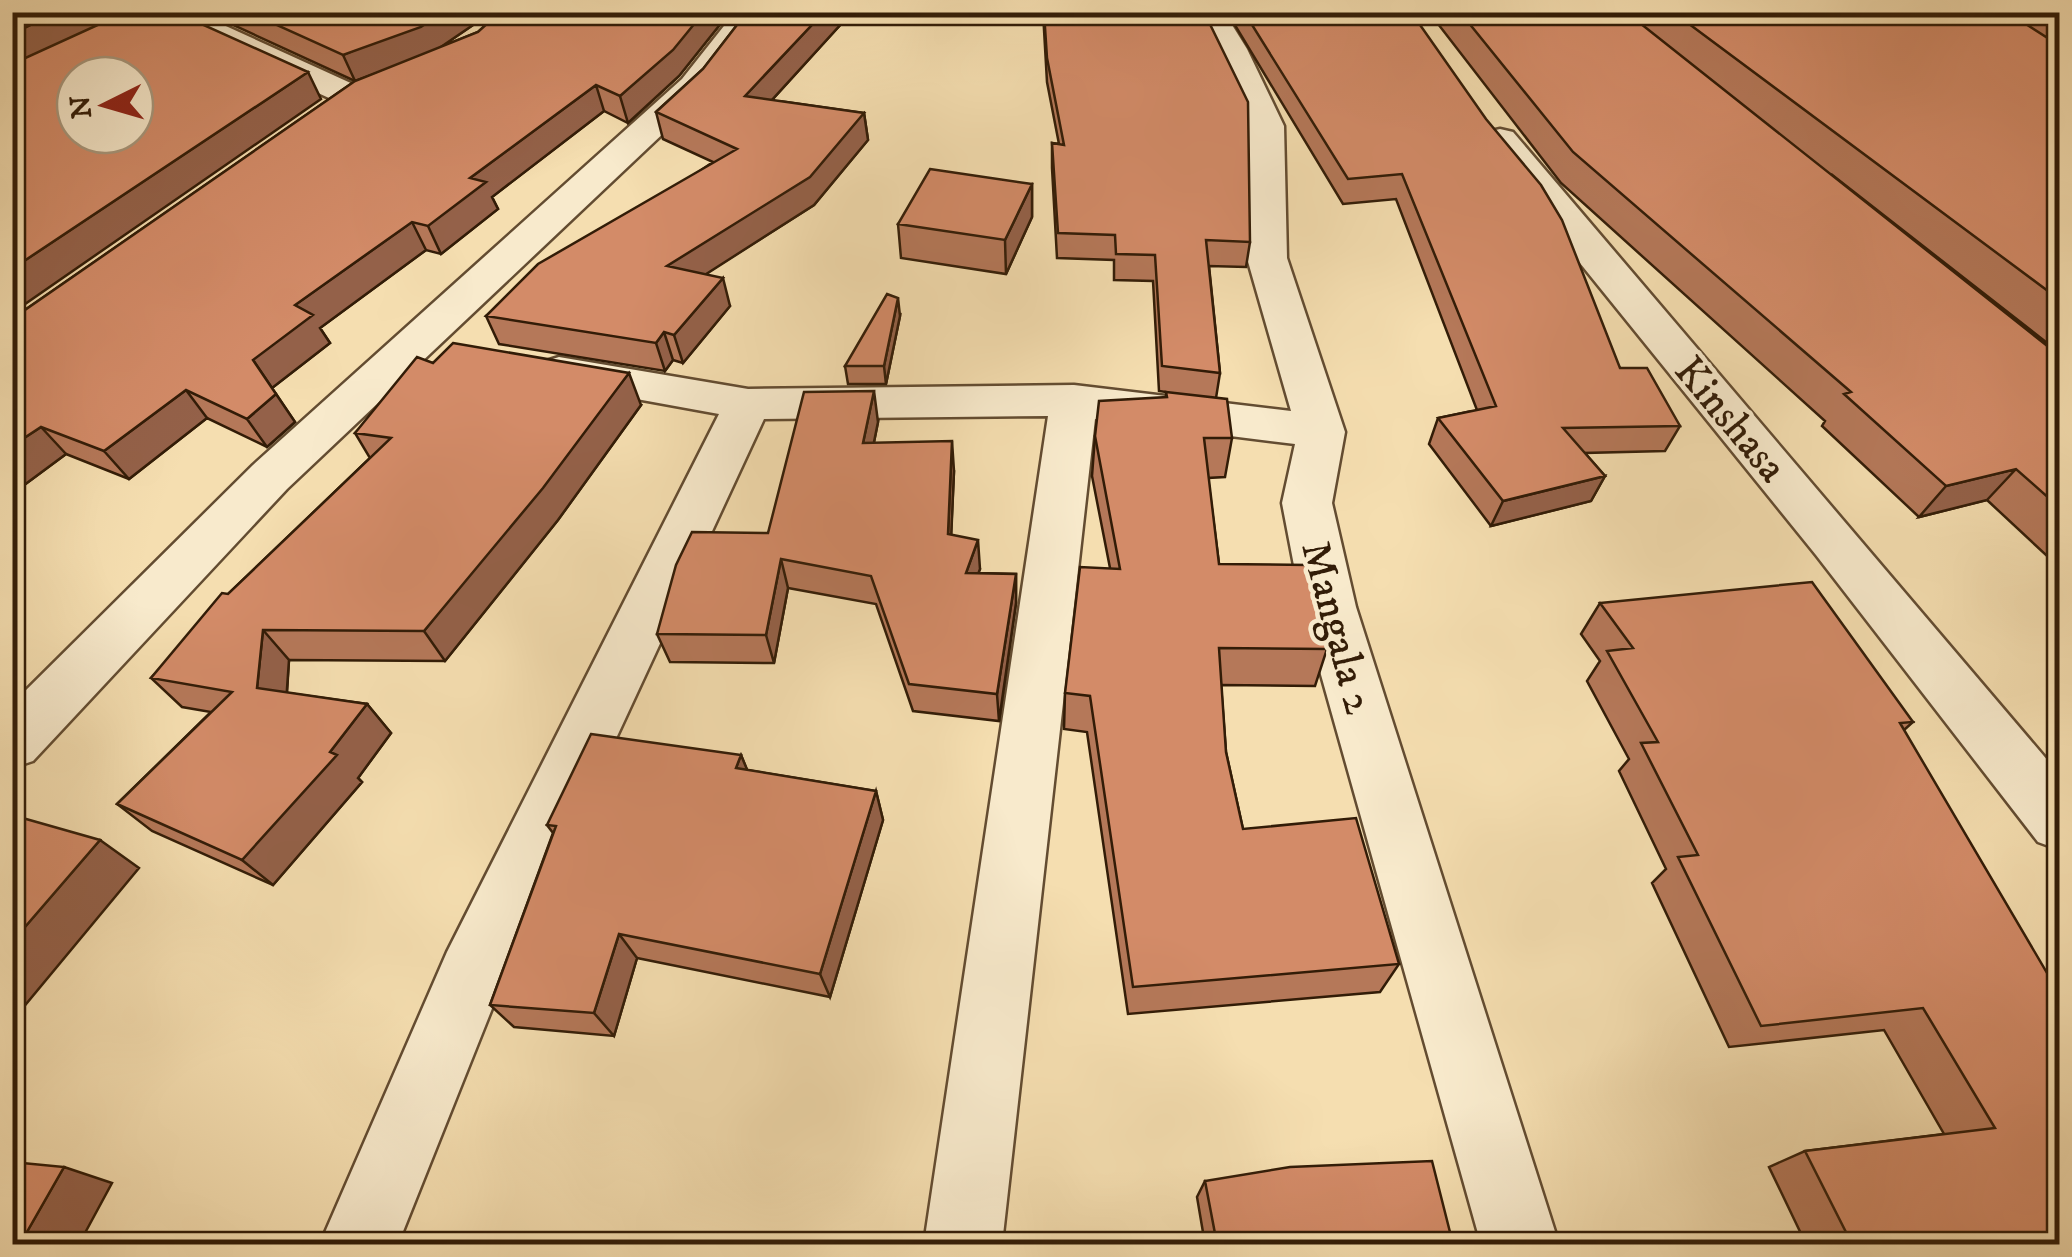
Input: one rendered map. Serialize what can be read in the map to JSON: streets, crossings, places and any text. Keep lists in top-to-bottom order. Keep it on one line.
{"streets":{"street":["Kinshasa","Mangala 2"]},"north":"left"}
